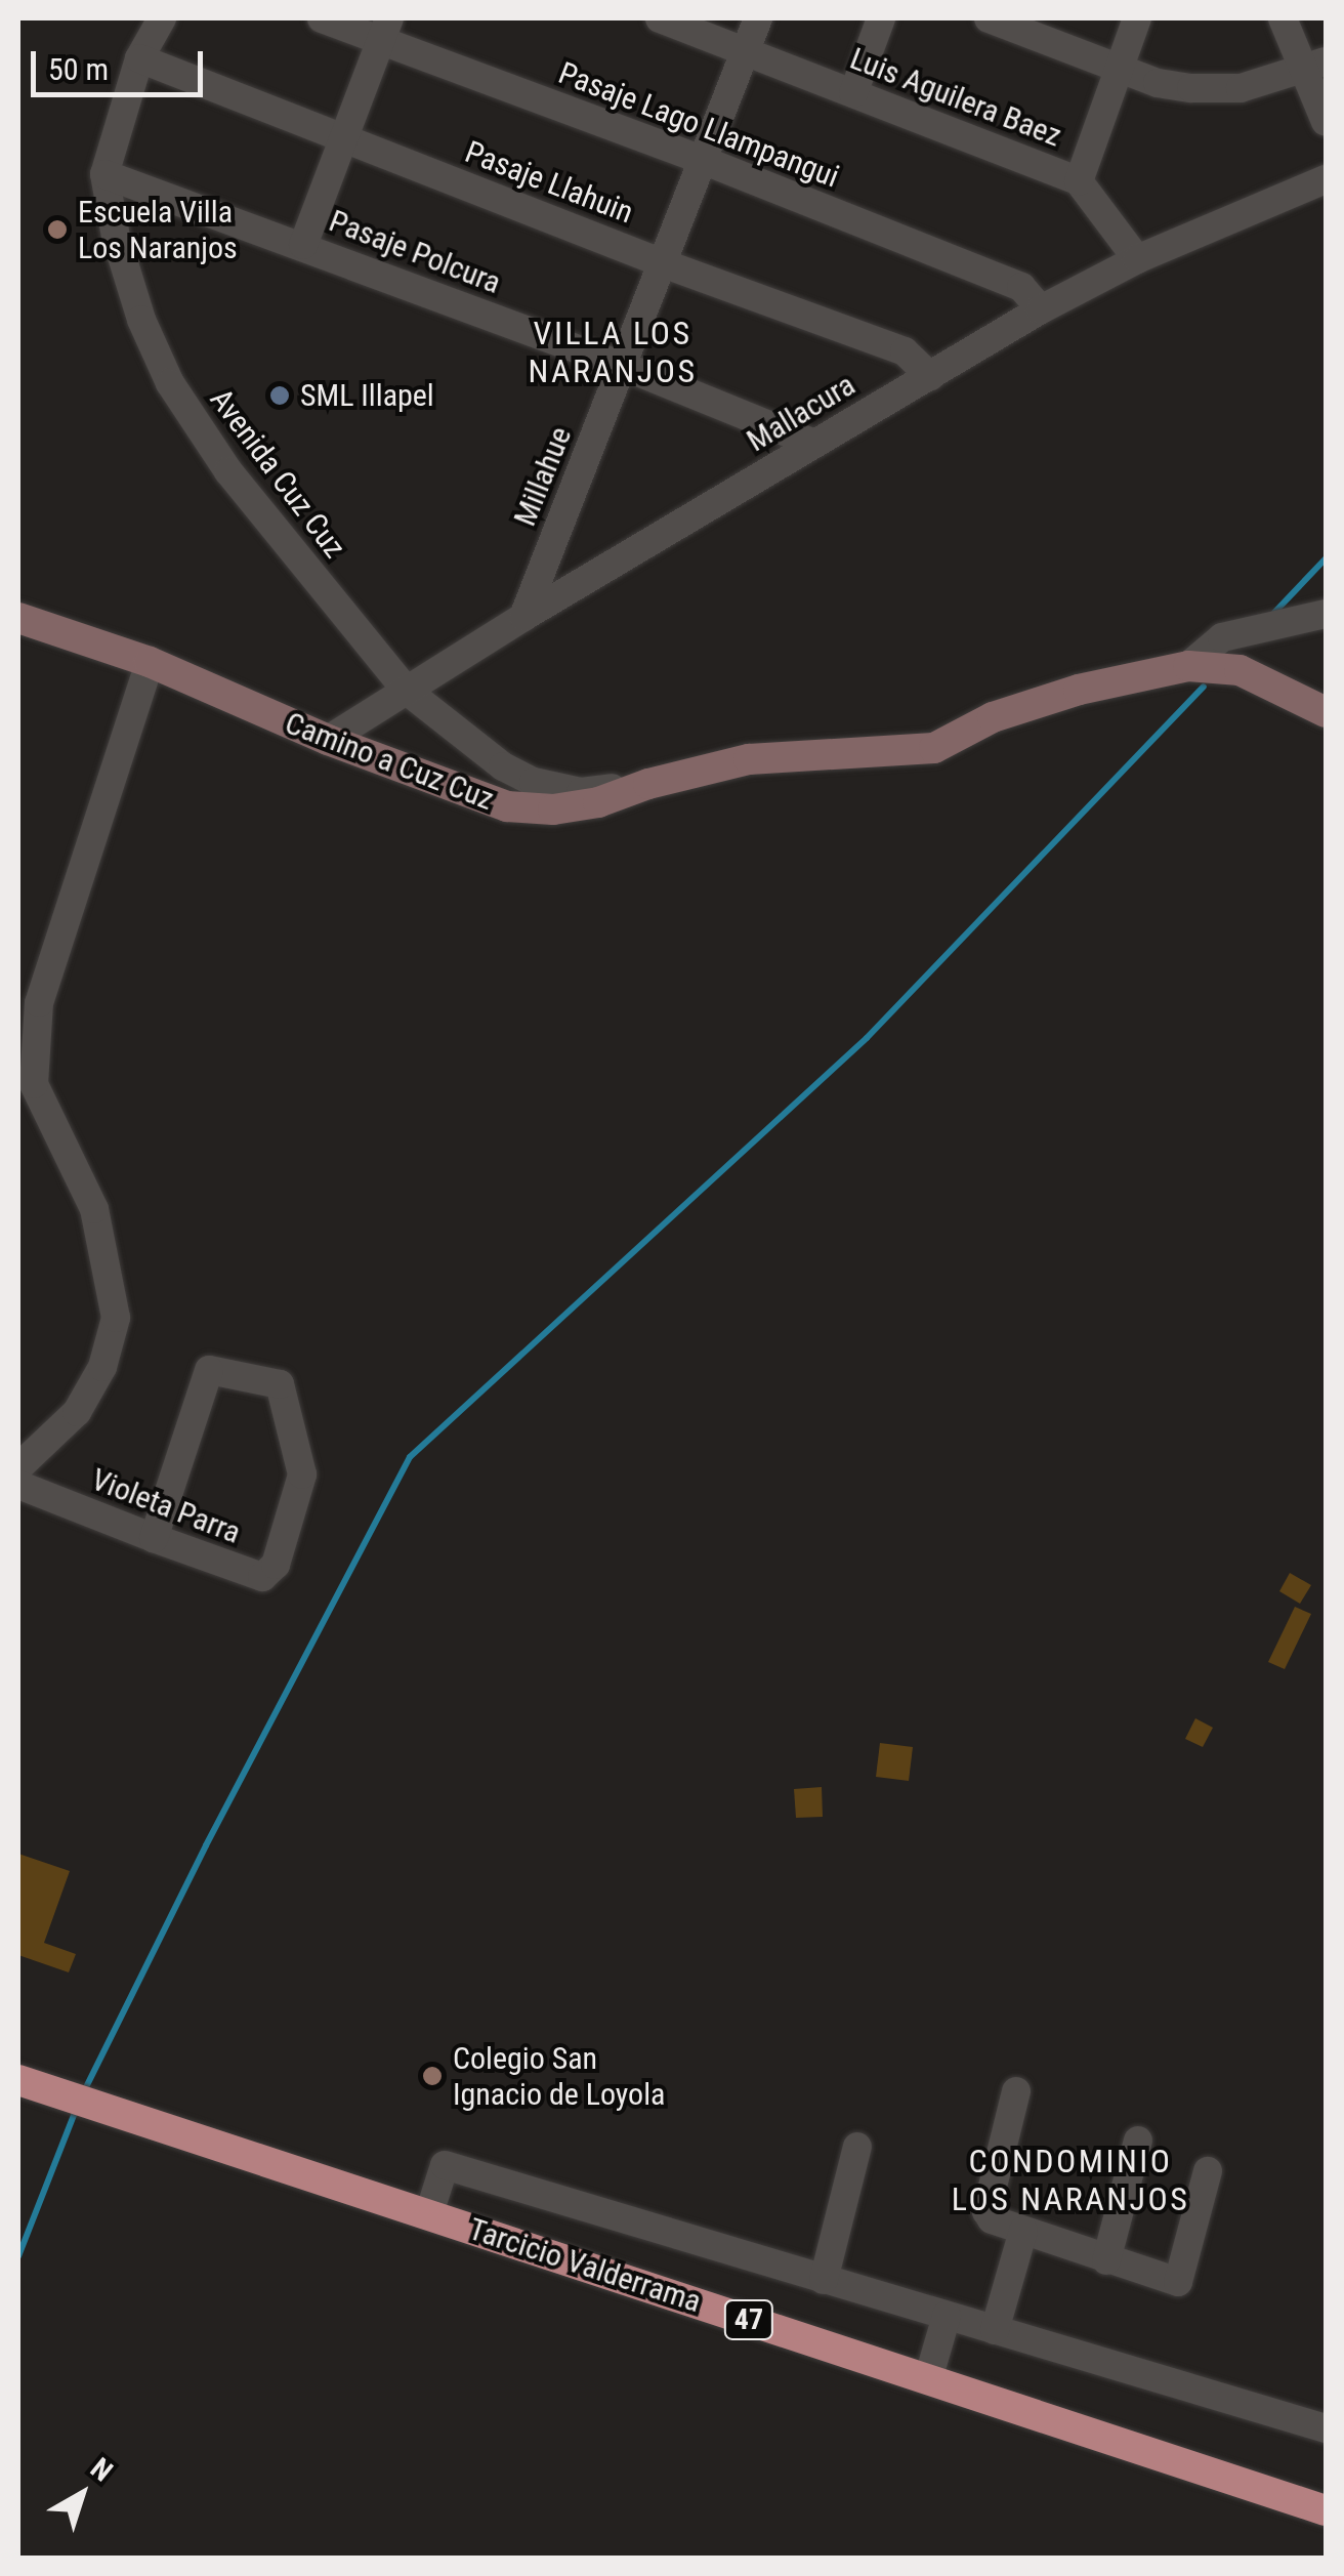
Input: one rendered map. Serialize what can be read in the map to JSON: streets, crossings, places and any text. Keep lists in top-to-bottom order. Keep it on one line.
{"streets":{"main road":["Camino a Cuz Cuz","Tarcicio Valderrama","47"],"street":["Luis Aguilera Baez","Pasaje Lago Llampangui","Pasaje Llahuin","Pasaje Polcura","Mallacura","Avenida Cuz Cuz","Millahue","Violeta Parra"]},"crossings":[["Luis Aguilera Baez","Mallacura"],["Luis Aguilera Baez","Millahue"],["Pasaje Lago Llampangui","Mallacura"],["Pasaje Lago Llampangui","Millahue"],["Pasaje Llahuin","Mallacura"],["Pasaje Llahuin","Avenida Cuz Cuz"],["Pasaje Llahuin","Millahue"],["Pasaje Polcura","Mallacura"],["Pasaje Polcura","Avenida Cuz Cuz"],["Pasaje Polcura","Millahue"],["Mallacura","Avenida Cuz Cuz"],["Mallacura","Millahue"],["Mallacura","Camino a Cuz Cuz"],["Avenida Cuz Cuz","Camino a Cuz Cuz"]],"districts":["VILLA LOS NARANJOS","CONDOMINIO LOS NARANJOS"],"places":["Escuela Villa Los Naranjos","SML Illapel","Colegio San Ignacio de Loyola"],"scale_bar":"50 m","north":"top right"}
